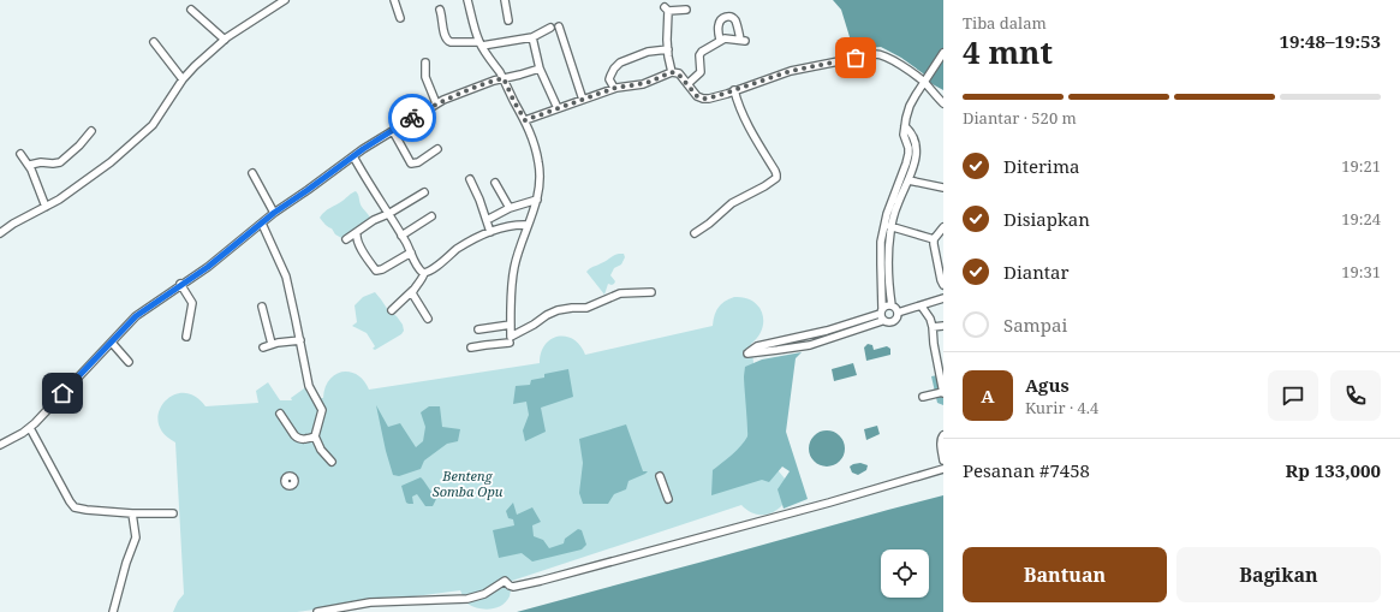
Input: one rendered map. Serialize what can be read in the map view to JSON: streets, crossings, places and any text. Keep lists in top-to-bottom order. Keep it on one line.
{"parks":["Benteng Somba Opu"],"page":{"heading":["4 mnt","Tiba dalam","19:48–19:53"],"panel":["Agus","Kurir · 4.4","Pesanan #7458","Rp 133,000"],"bar":"Diantar · 520 m","list":[["Diterima","19:21"],["Disiapkan","19:24"],["Diantar","19:31"],"Sampai"],"round":"A","buttons":["Bantuan","Bagikan"]}}
